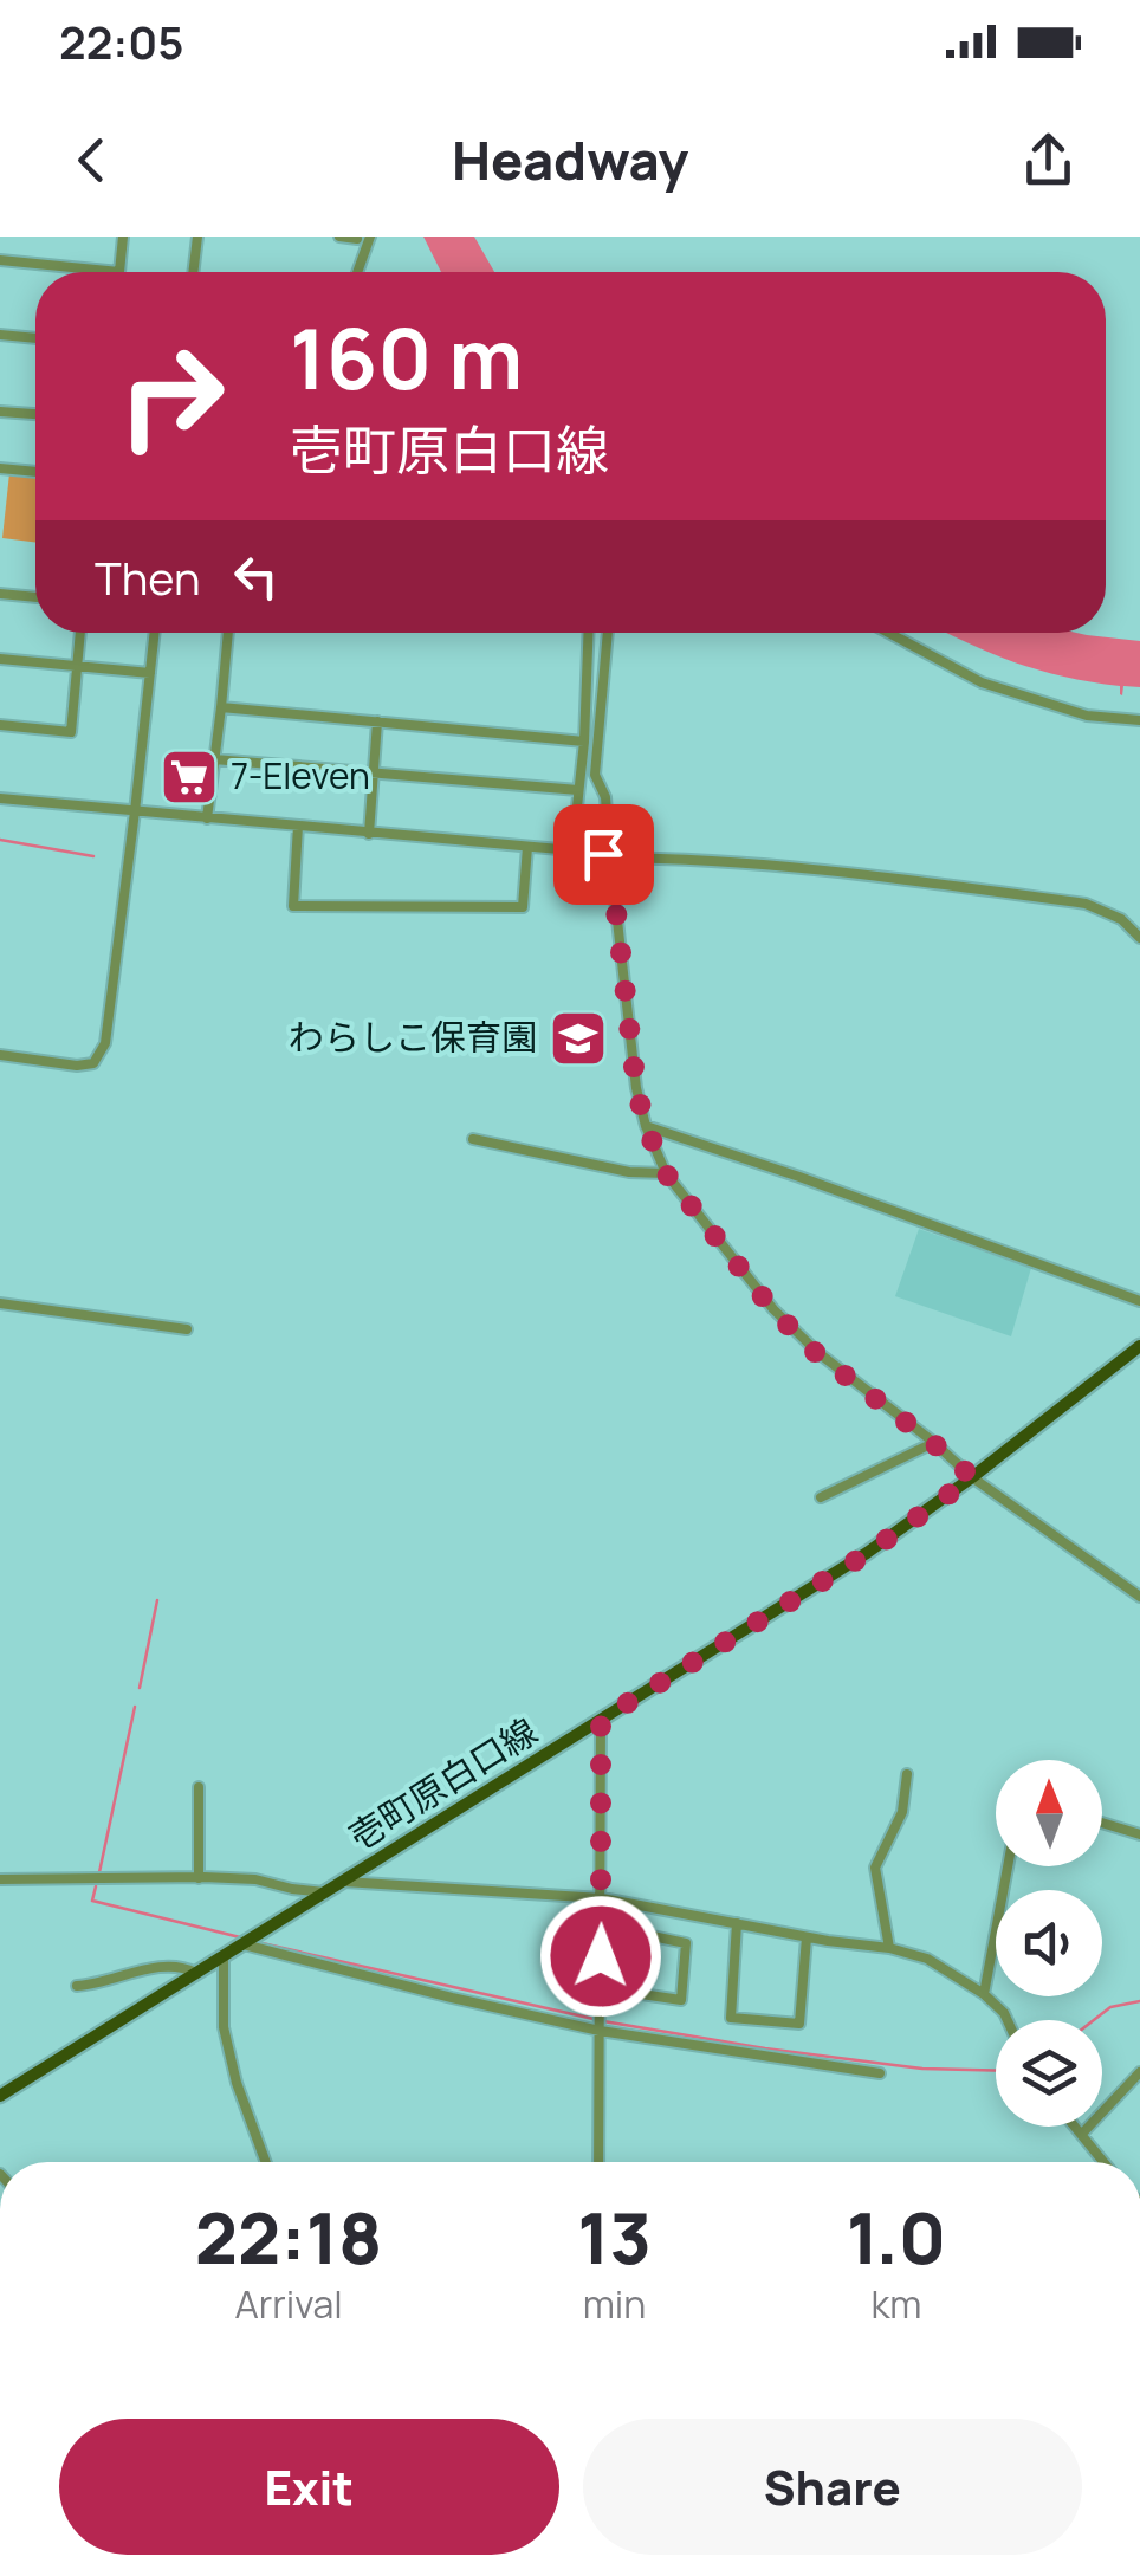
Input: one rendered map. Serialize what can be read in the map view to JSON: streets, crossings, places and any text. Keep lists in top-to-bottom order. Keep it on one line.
{"streets":{"main road":["壱町原白口線"]},"places":{"supermarket":["7-Eleven"],"school or university":["わらしこ保育園"]},"north":"top","page":{"status":"22:05","header":"Headway","turn":["160 m","壱町原白口線"],"then":"Then","eta":["22:18","Arrival","13","min","1.0","km"],"buttons":["Exit","Share"]}}
